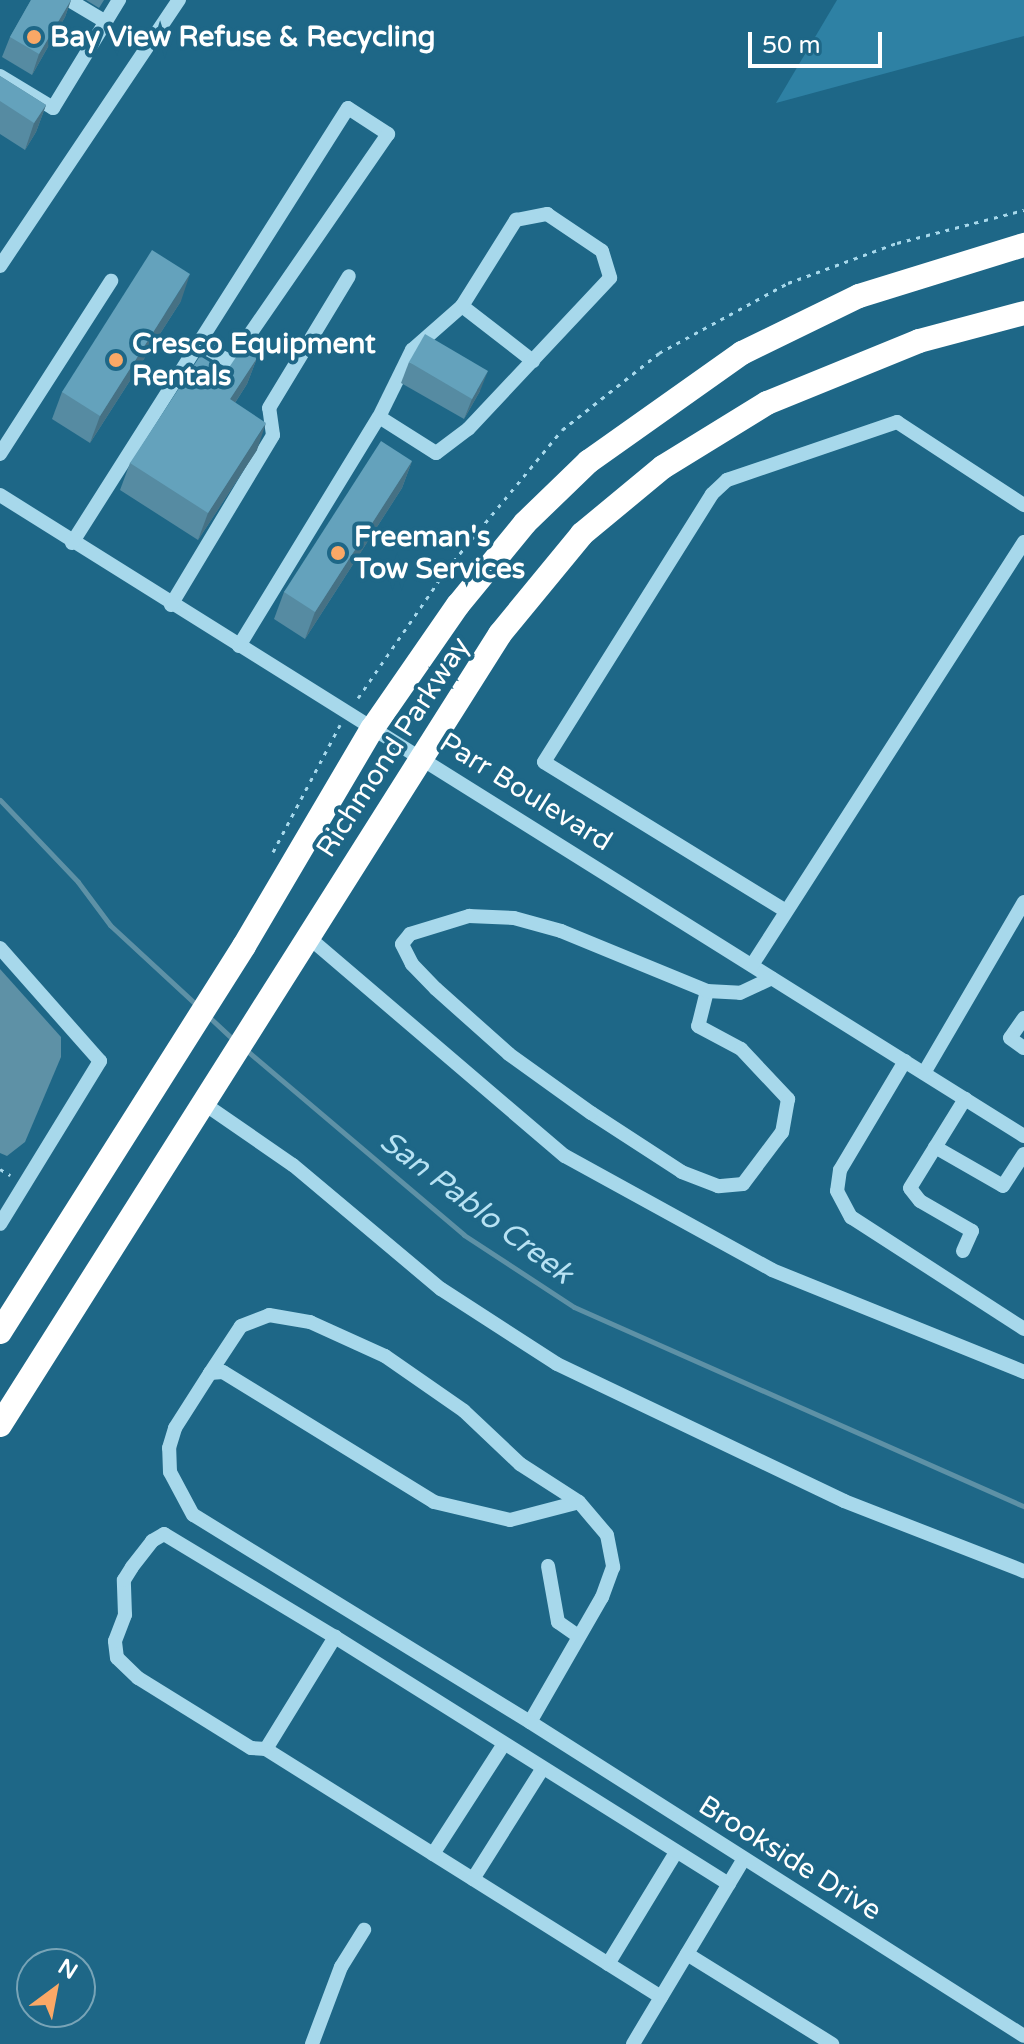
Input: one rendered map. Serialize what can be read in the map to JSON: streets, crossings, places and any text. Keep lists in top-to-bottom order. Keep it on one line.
{"streets":{"highway":["Richmond Parkway"],"street":["Parr Boulevard","Brookside Drive"]},"crossings":[["Richmond Parkway","Parr Boulevard"]],"water":["San Pablo Creek"],"places":["Bay View Refuse & Recycling","Cresco Equipment Rentals","Freeman's Tow Services"],"scale_bar":"50 m","north":"top right"}
